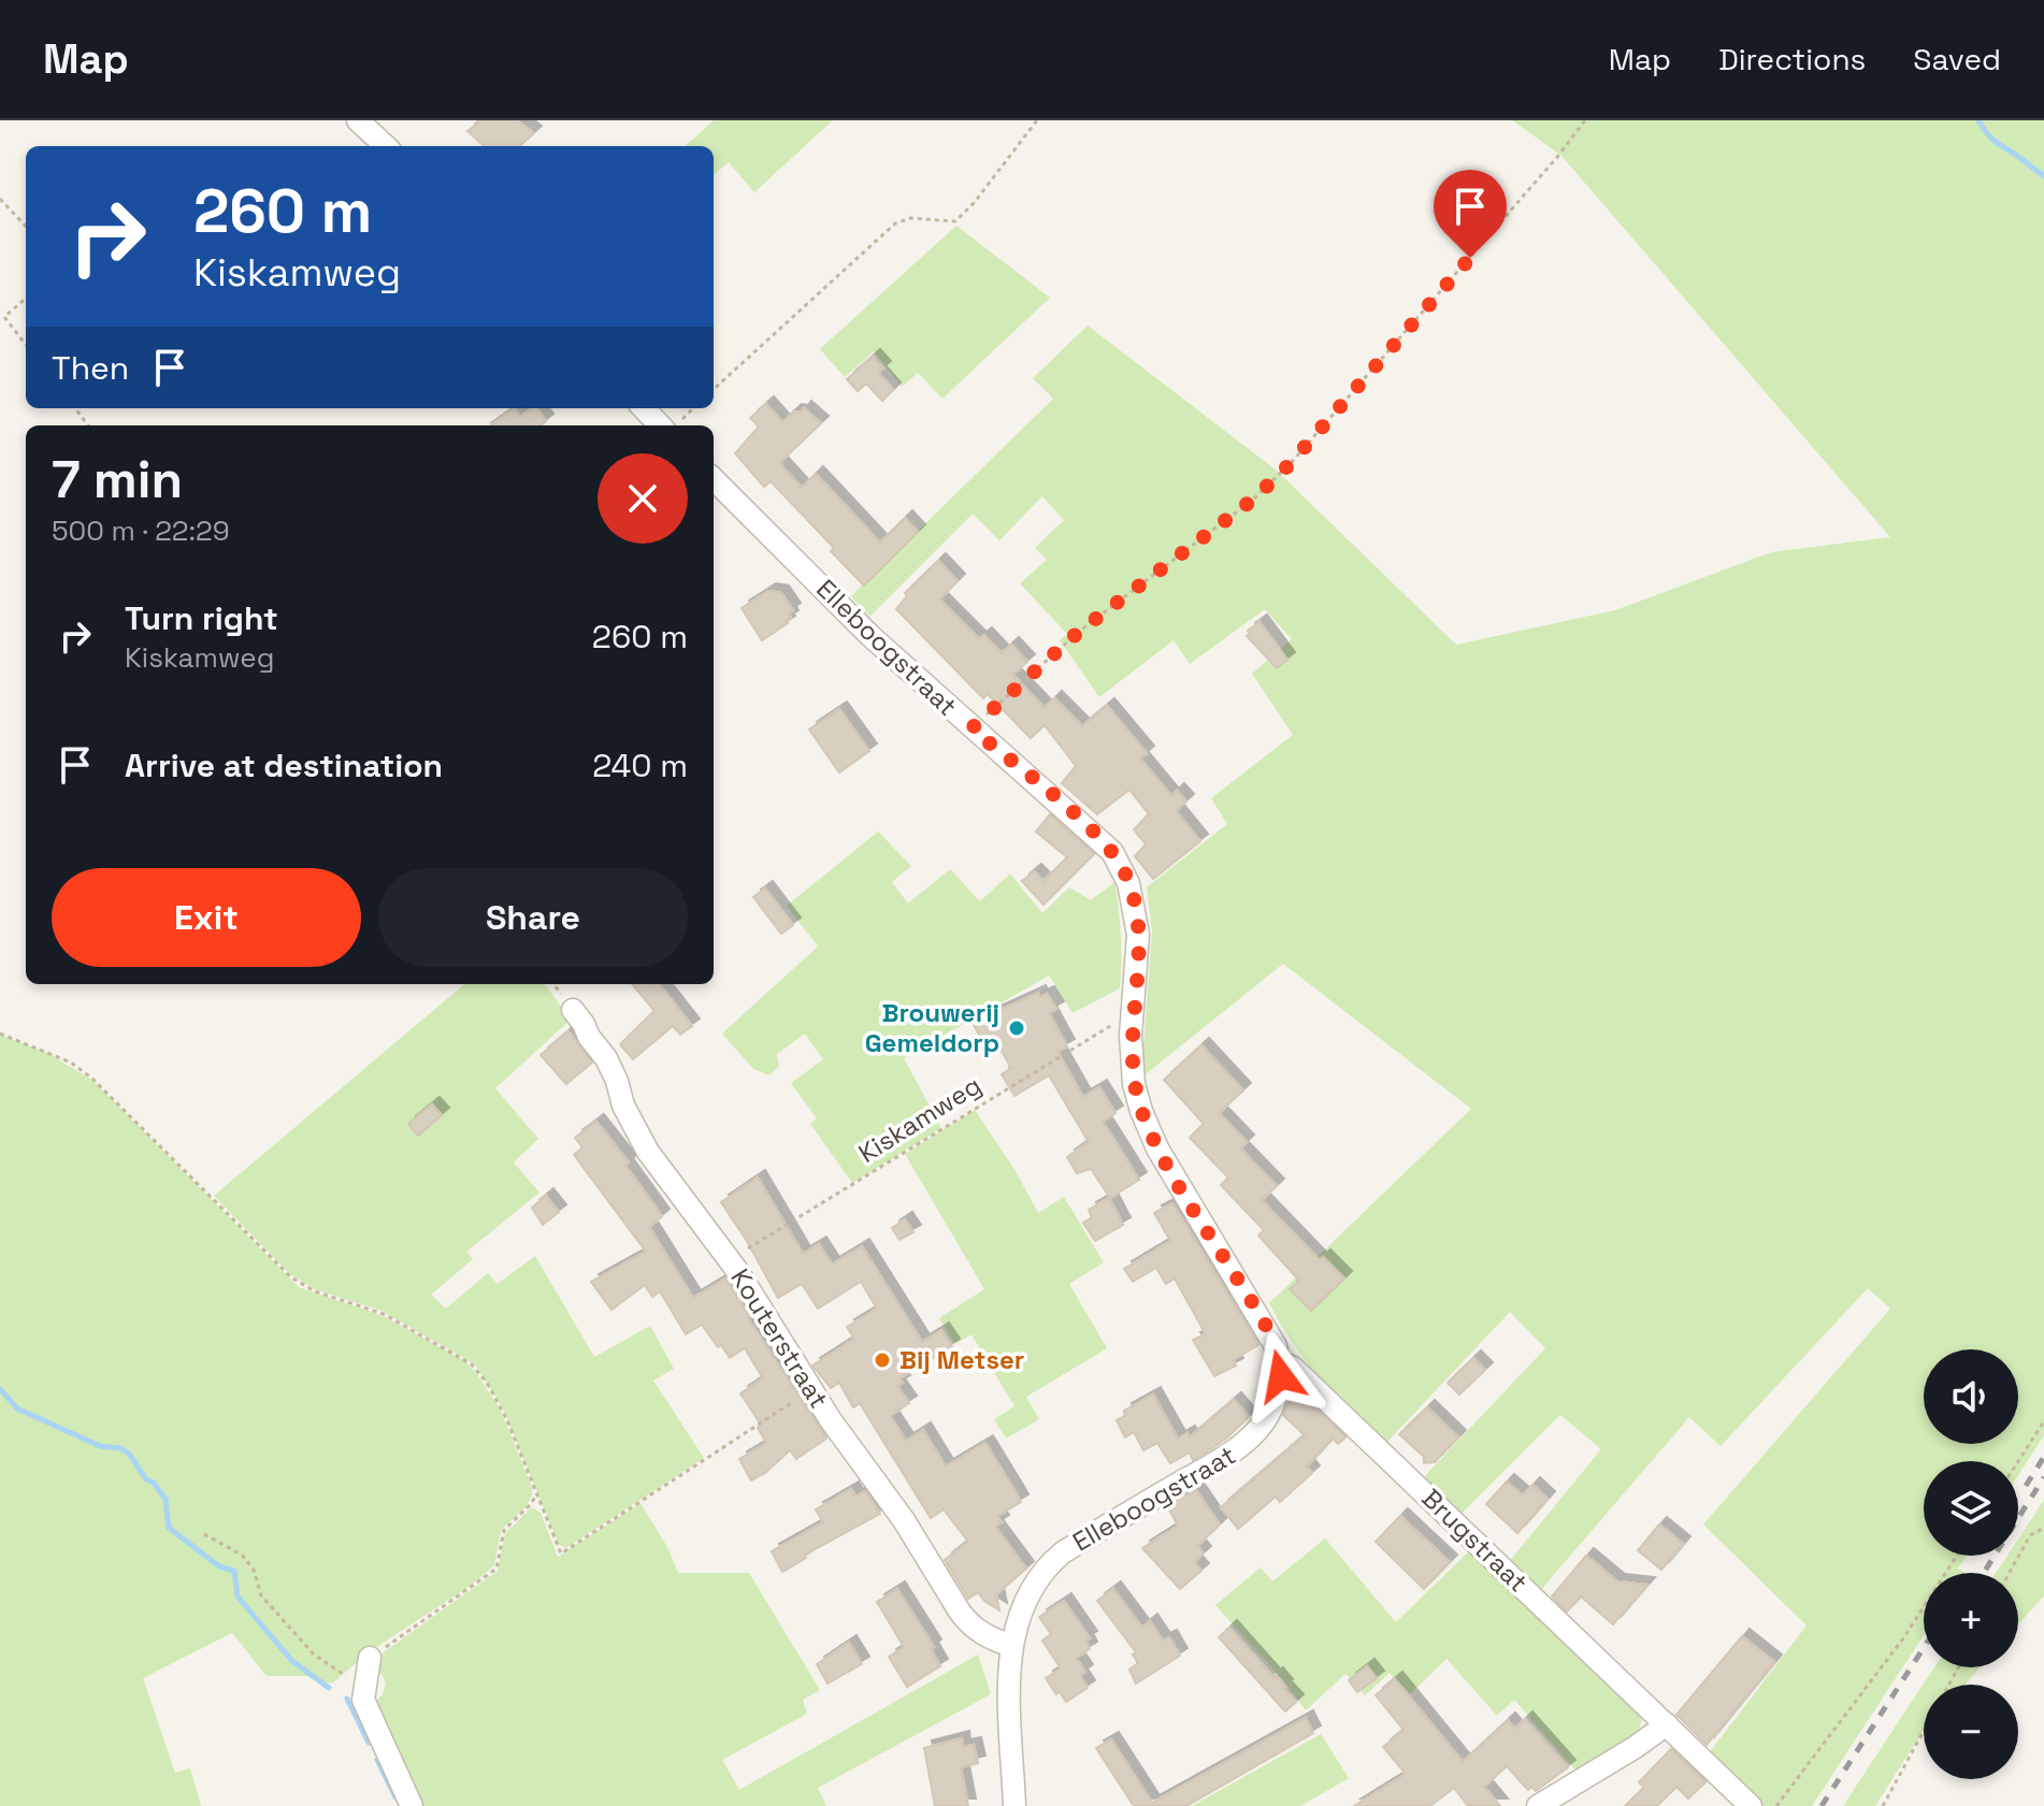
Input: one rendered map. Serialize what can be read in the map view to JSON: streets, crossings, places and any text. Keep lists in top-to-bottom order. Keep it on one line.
{"streets":{"street":["Elleboogstraat","Kouterstraat","Brugstraat"],"path":["Kiskamweg"]},"crossings":[["Elleboogstraat","Kiskamweg"],["Elleboogstraat","Kouterstraat"],["Elleboogstraat","Brugstraat"],["Kiskamweg","Kouterstraat"]],"places":["Brouwerij Gemeldorp","Bij Metser"],"page":{"header":"Map","nav":["Map","Directions","Saved"],"turn":["260 m","Kiskamweg"],"then":"Then","heading":["7 min","500 m · 22:29"],"list":[{"name":"Turn right","note":"Kiskamweg","value":"260 m"},{"name":"Arrive at destination","value":"240 m"}],"buttons":["Exit","Share"],"map_buttons":["+","−"]}}
